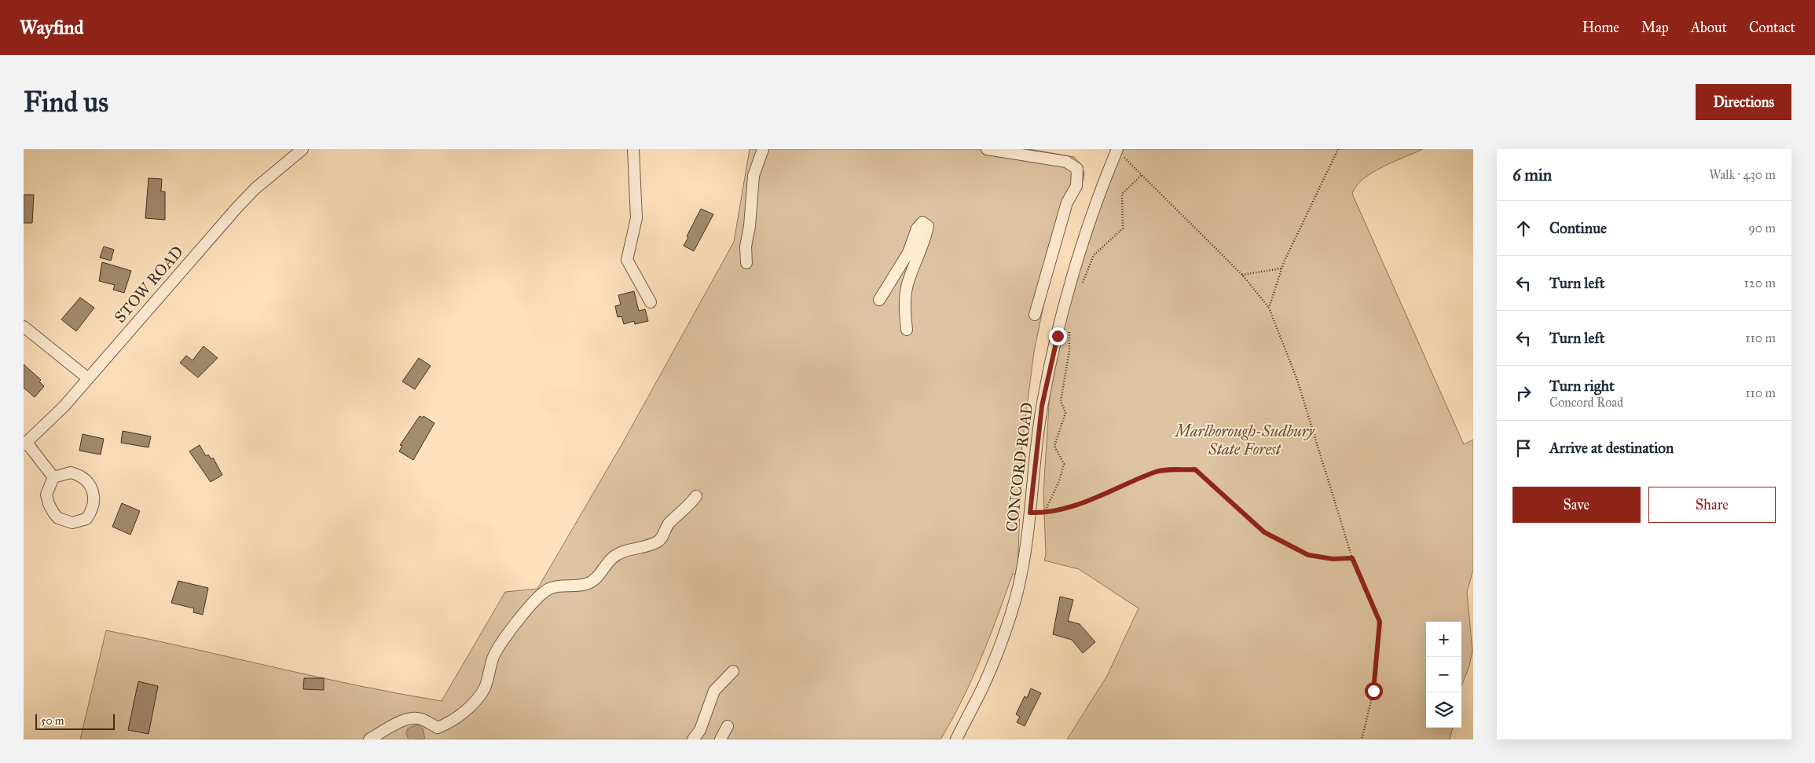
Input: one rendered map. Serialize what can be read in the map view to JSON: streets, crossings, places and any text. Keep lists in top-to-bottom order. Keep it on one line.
{"streets":{"street":["STOW ROAD","CONCORD ROAD"]},"parks":["Marlborough-Sudbury State Forest"],"scale_bar":"50 m","page":{"header":"Wayfind","nav":["Home","Map","About","Contact"],"buttons":["Directions",["Save","Share"]],"title":"Find us","heading":["6 min","Walk · 430 m"],"list":[["Continue","90 m"],["Turn left","120 m"],["Turn left","110 m"],["Turn right","Concord Road","110 m"],"Arrive at destination"],"map_buttons":["+","−"],"scale":"50 m"}}
